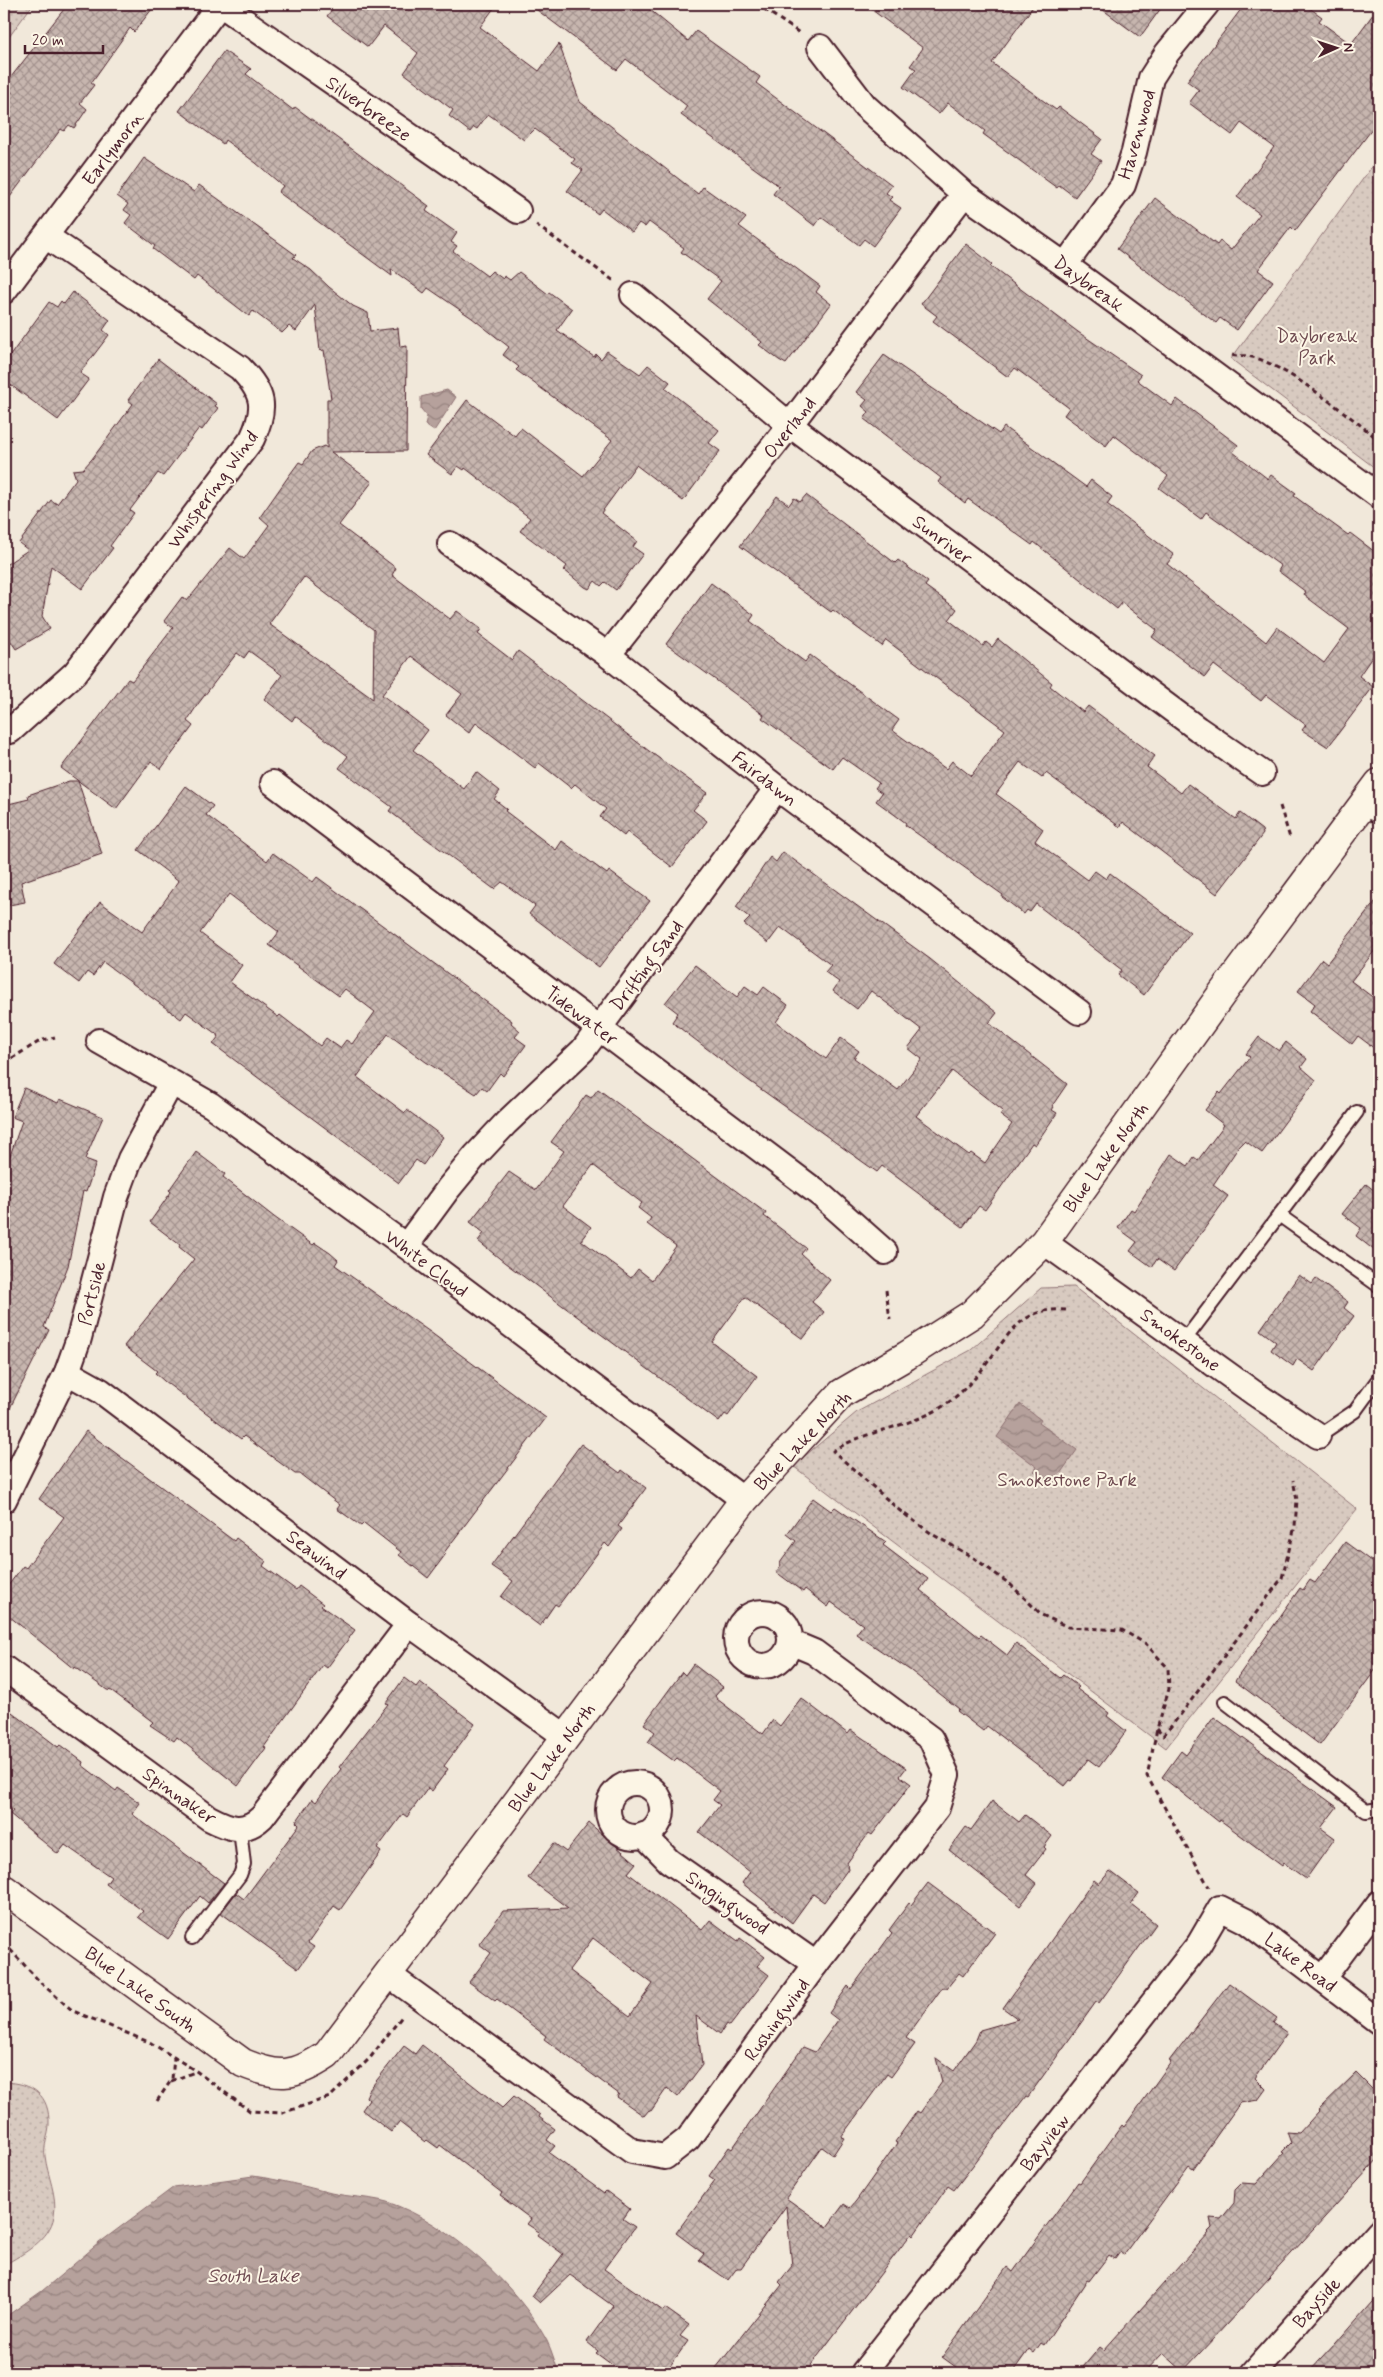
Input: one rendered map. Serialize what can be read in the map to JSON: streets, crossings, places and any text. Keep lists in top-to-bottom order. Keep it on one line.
{"streets":{"street":["Silverbreeze","Havenwood","Earlymorn","Daybreak","Overland","Whispering Wind","Sunriver","Fairdawn","Drifting Sand","Tidewater","Blue Lake North","White Cloud","Portside","Smokestone","Seawind","Spinnaker","Singingwood","Lake Road","Blue Lake South","Rushingwind","Bayview","Bayside"]},"crossings":[["Silverbreeze","Earlymorn"],["Havenwood","Daybreak"],["Earlymorn","Whispering Wind"],["Daybreak","Overland"],["Overland","Sunriver"],["Overland","Fairdawn"],["Fairdawn","Drifting Sand"],["Drifting Sand","Tidewater"],["Drifting Sand","White Cloud"],["Blue Lake North","White Cloud"],["Blue Lake North","Smokestone"],["Blue Lake North","Seawind"],["Blue Lake North","Blue Lake South"],["Blue Lake North","Rushingwind"],["White Cloud","Portside"],["Portside","Seawind"],["Seawind","Spinnaker"],["Singingwood","Rushingwind"],["Lake Road","Bayview"]],"water":["South Lake"],"parks":["Daybreak Park","Smokestone Park"],"scale_bar":"20 m","north":"right"}
